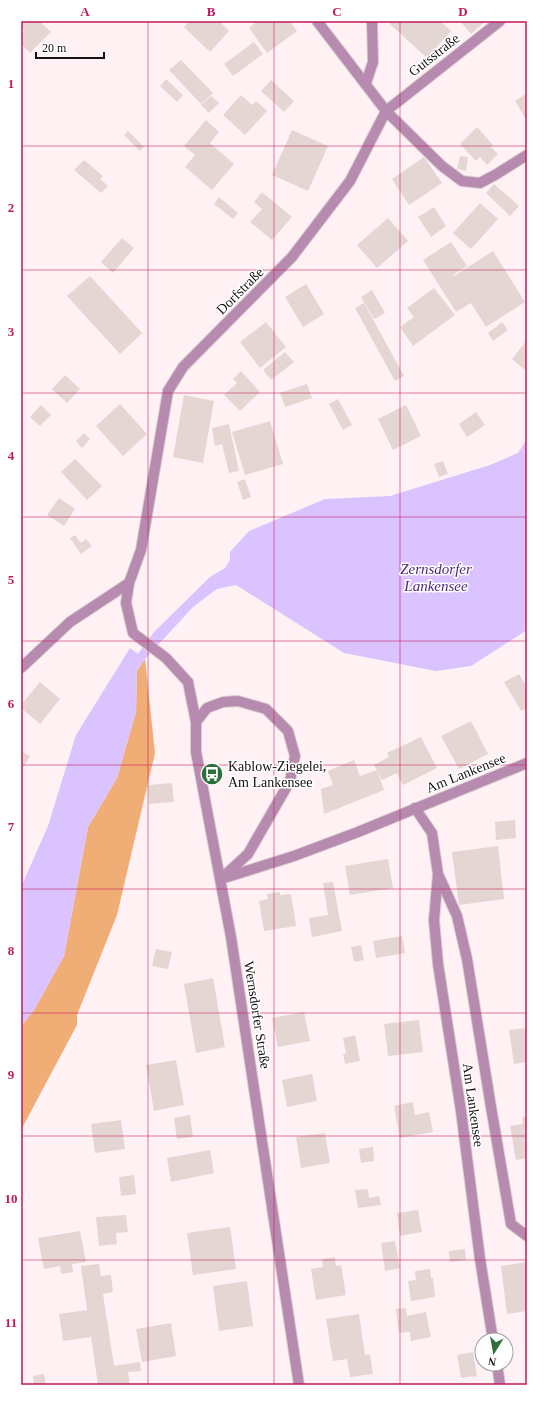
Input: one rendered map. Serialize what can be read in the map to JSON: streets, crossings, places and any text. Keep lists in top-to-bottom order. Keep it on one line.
{"streets":{"street":["Gutsstraße","Dorfstraße","Am Lankensee","Wernsdorfer Straße"]},"crossings":[["Gutsstraße","Dorfstraße"],["Dorfstraße","Wernsdorfer Straße"],["Am Lankensee","Wernsdorfer Straße"]],"water":["Zernsdorfer Lankensee"],"places":{"bus stop":["Kablow-Ziegelei, Am Lankensee"]},"scale_bar":"20 m","north":"bottom","grid":{"columns":["A","B","C","D"],"rows":["1","2","3","4","5","6","7","8","9","10","11"]}}
